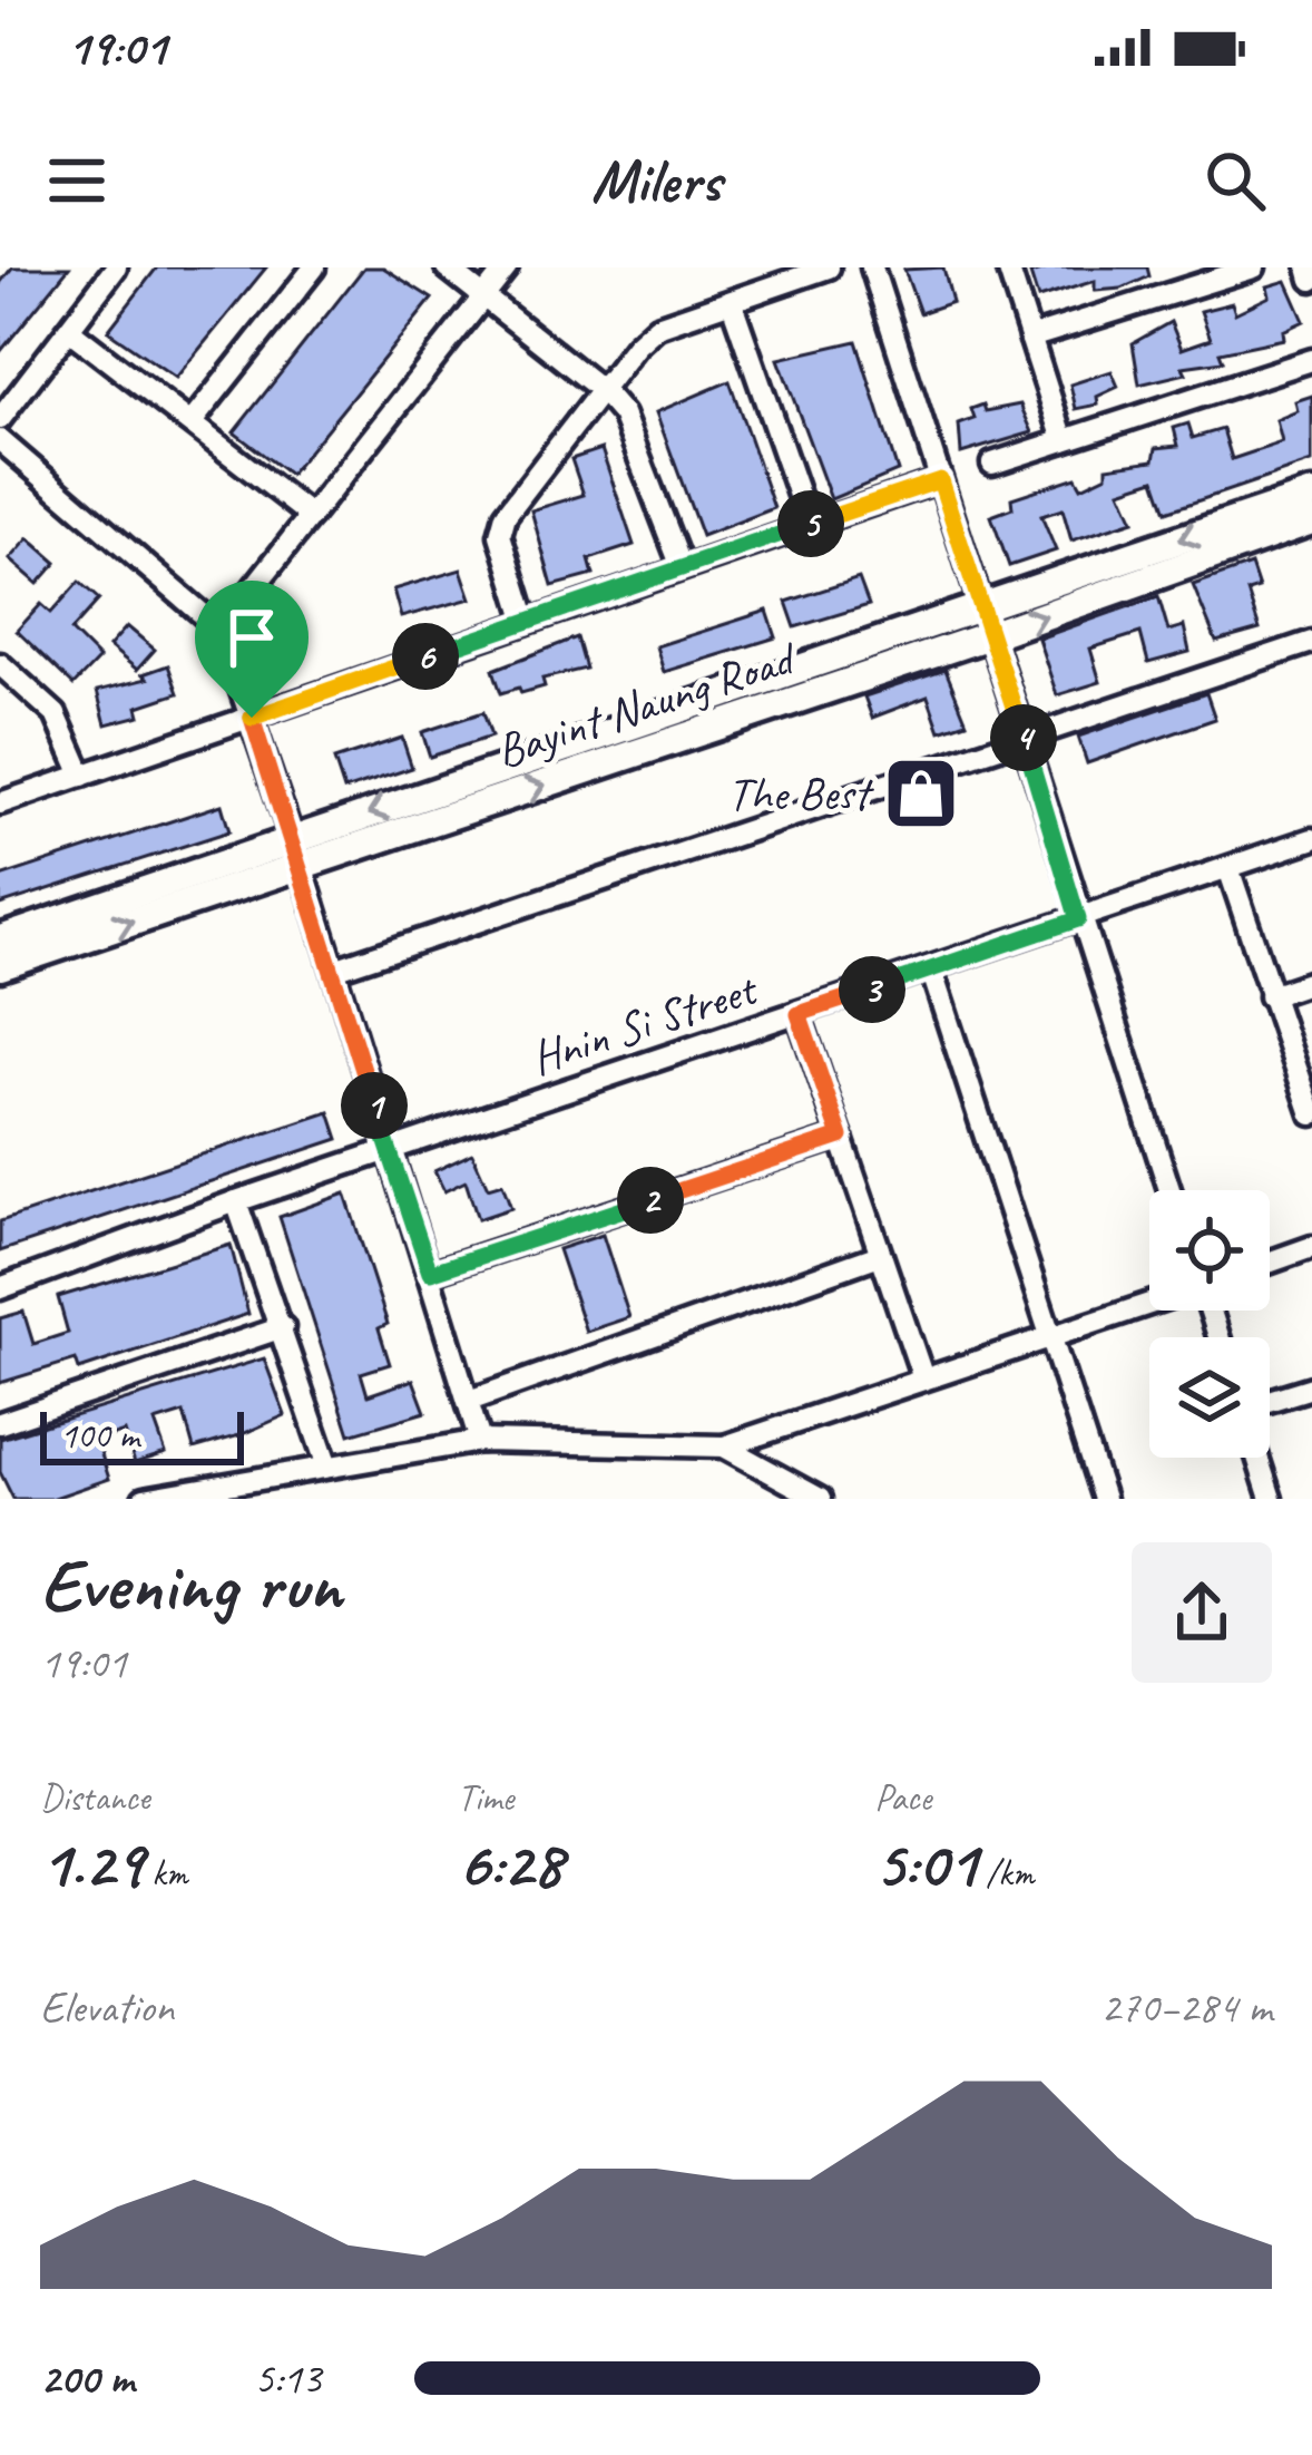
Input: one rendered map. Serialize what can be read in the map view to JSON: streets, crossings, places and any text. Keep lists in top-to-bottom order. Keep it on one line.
{"streets":{"main road":["Bayint Naung Road"],"street":["Hnin Si Street"]},"places":{"shop":["The Best"]},"scale_bar":"100 m","page":{"status":"19:01","header":"Milers","pins":["5","6","4","3","1","2"],"scale":"100 m","heading":["Evening run","19:01"],"stats":[["Distance","1.29 km"],["Time","6:28"],["Pace","5:01 /km"]],"chart":["Elevation","270–284 m"],"list":[{"name":"200 m","note":"5:13"}]}}
